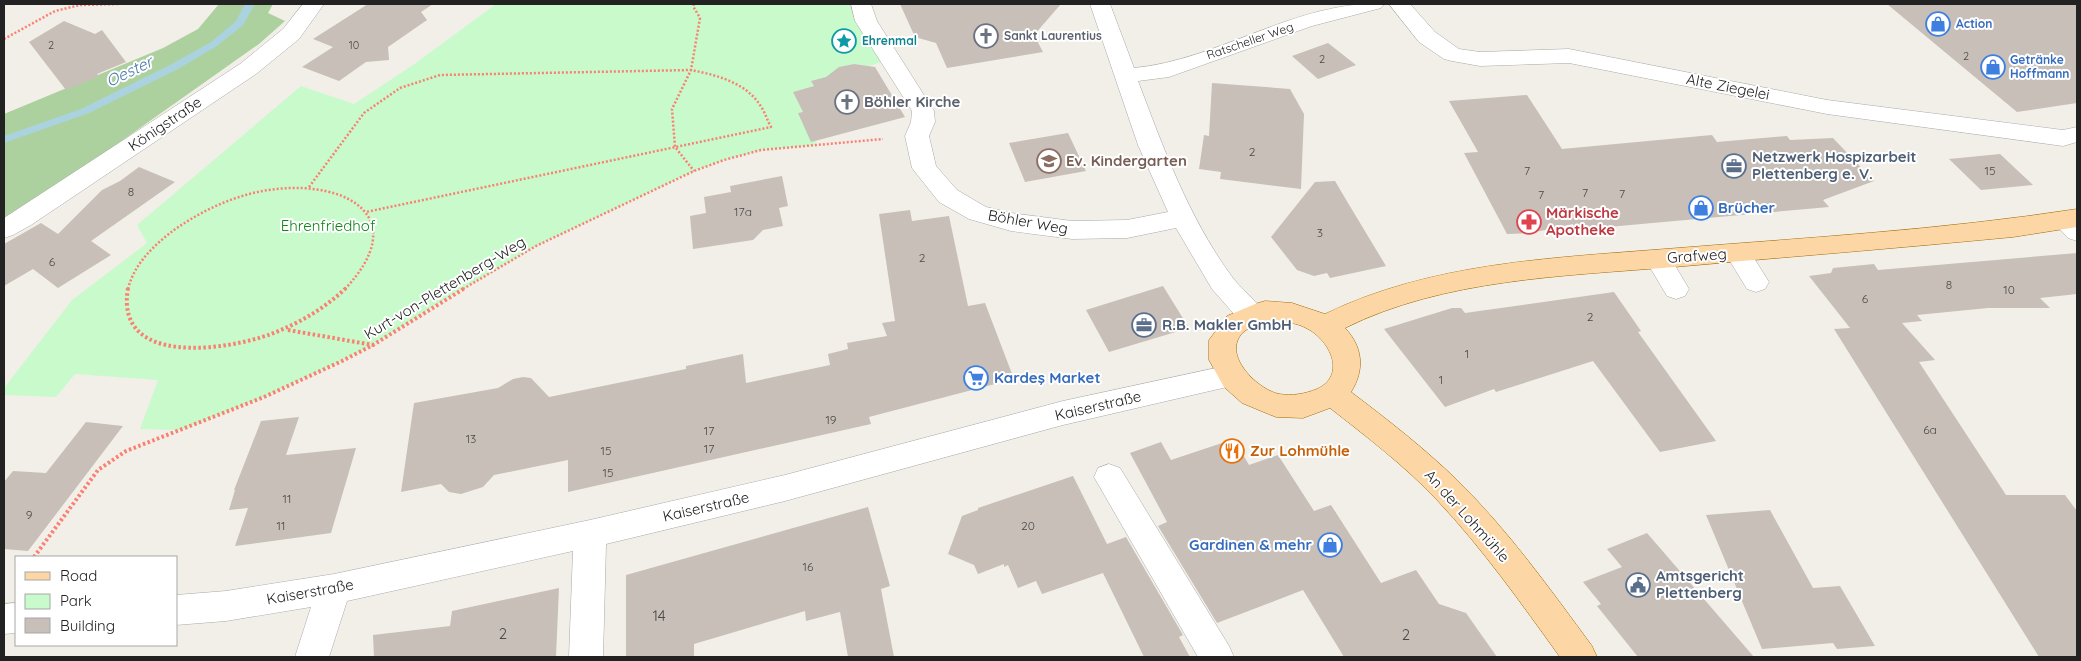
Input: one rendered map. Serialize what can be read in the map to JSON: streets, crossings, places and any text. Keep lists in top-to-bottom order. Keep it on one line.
{"streets":{"main road":["Grafweg","An der Lohmühle"],"street":["Ratscheller Weg","Alte Ziegelei","Königstraße","Böhler Weg","Kaiserstraße"],"path":["Kurt-von-Plettenberg-Weg"]},"crossings":[["Böhler Weg","Kurt-von-Plettenberg-Weg"],["Grafweg","Kaiserstraße"],["Grafweg","An der Lohmühle"],["Kaiserstraße","An der Lohmühle"]],"water":["Oester"],"parks":["Ehrenfriedhof"],"places":{"shop":["Action","Getränke Hoffmann","Brücher","Gardinen & mehr"],"church":["Sankt Laurentius","Böhler Kirche"],"place":["Ehrenmal"],"school or university":["Ev. Kindergarten"],"office":["Netzwerk Hospizarbeit Plettenberg e. V.","R.B. Makler GmbH"],"pharmacy":["Märkische Apotheke"],"supermarket":["Kardeş Market"],"restaurant":["Zur Lohmühle"],"public building":["Amtsgericht Plettenberg"]},"house_numbers":["2","10","2","2","2","7","15","8","7","7","7","17a","3","2","6","8","10","6","2","1","1","19","6a","17","13","17","15","15","11","9","11","20","16","14","2","2"],"legend":["Road","Park","Building"]}
